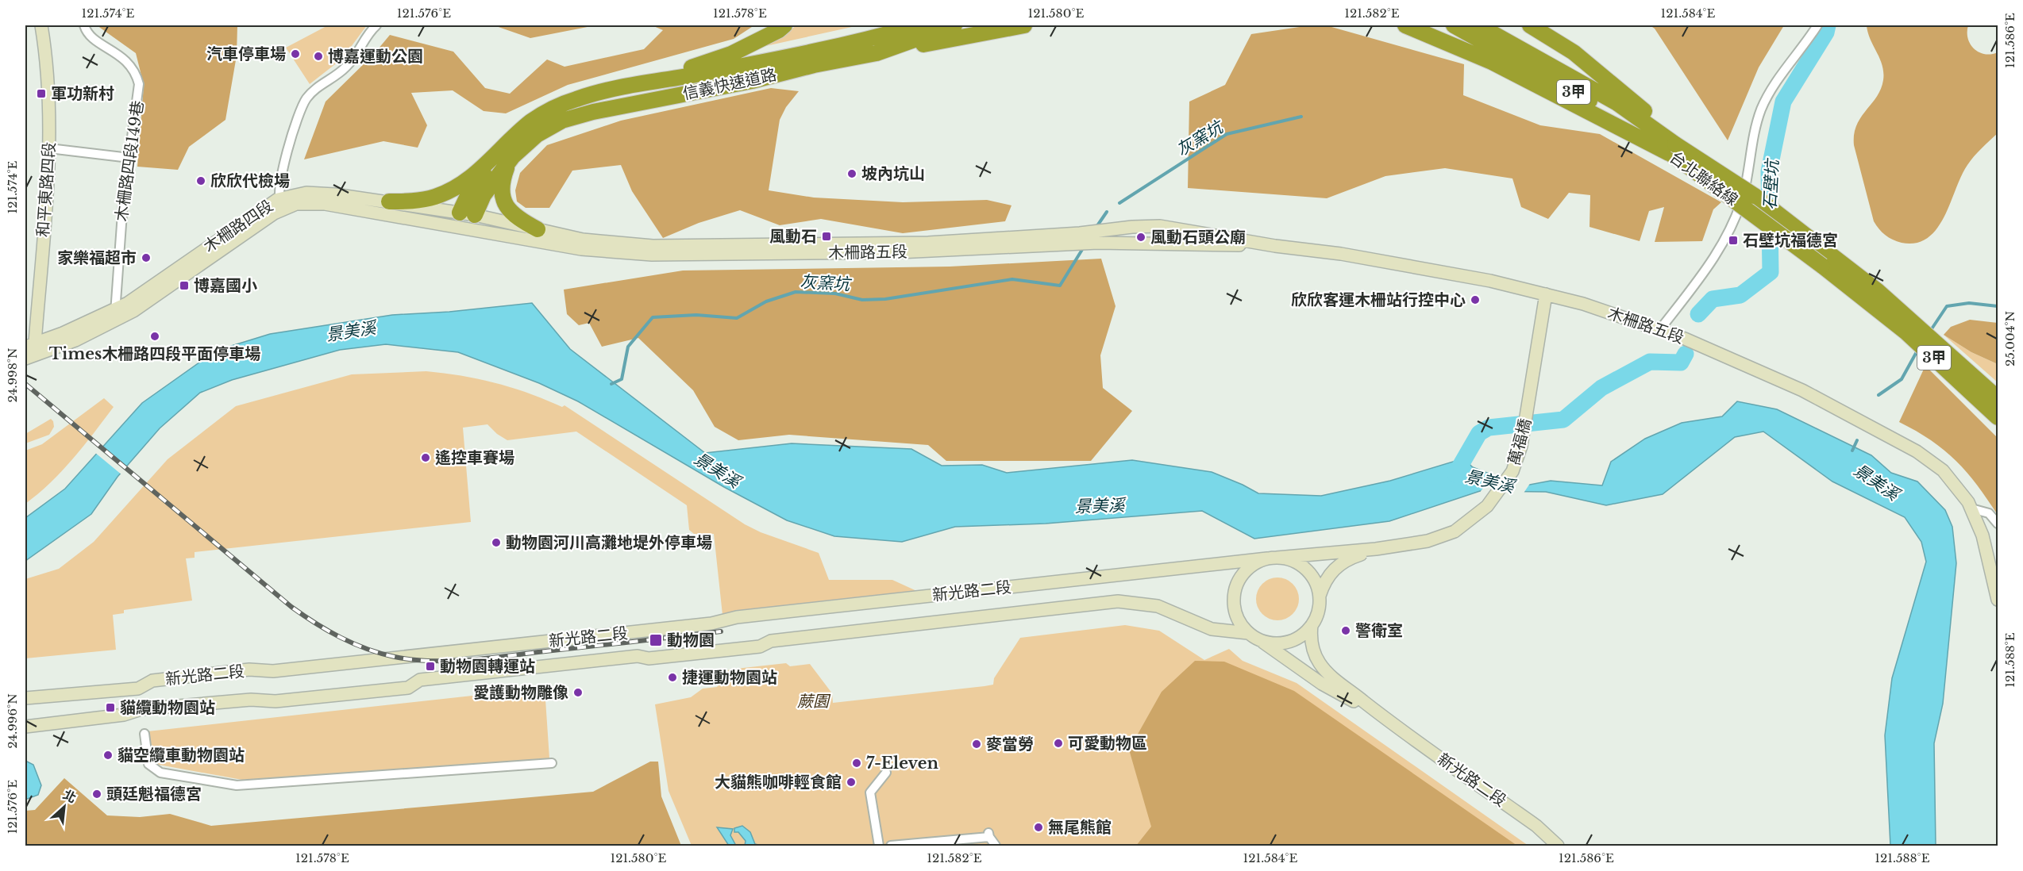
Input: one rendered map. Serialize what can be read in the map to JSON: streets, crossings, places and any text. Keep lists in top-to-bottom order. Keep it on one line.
{"streets":{"highway":["信義快速道路","3甲","台北聯絡線"],"street":["木柵路四段149巷","和平東路四段","木柵路四段","木柵路五段","萬福橋","新光路二段"]},"crossings":[["木柵路四段149巷","木柵路四段"],["和平東路四段","木柵路四段"],["木柵路四段","木柵路五段"],["木柵路五段","萬福橋"],["萬福橋","新光路二段"]],"water":["灰窯坑","石壁坑","景美溪"],"parks":["蕨園"],"places":{"other":["汽車停車場","博嘉運動公園","坡內坑山","欣欣代檢場","風動石頭公廟","家樂福超市","欣欣客運木柵站行控中心","Times木柵路四段平面停車場","遙控車賽場","動物園河川高灘地堤外停車場","警衛室","捷運動物園站","愛護動物雕像","可愛動物區","麥當勞","貓空纜車動物園站","7-Eleven","大貓熊咖啡輕食館","頭廷魁福德宮","無尾熊館"],"transit":["軍功新村","風動石","石壁坑福德宮","博嘉國小","動物園","動物園轉運站","貓纜動物園站"]},"north":"top right","coordinates":["121.574°E","121.576°E","121.578°E","121.580°E","121.582°E","121.584°E","121.586°E","25.004°N","24.998°N","121.588°E","24.996°N"]}
